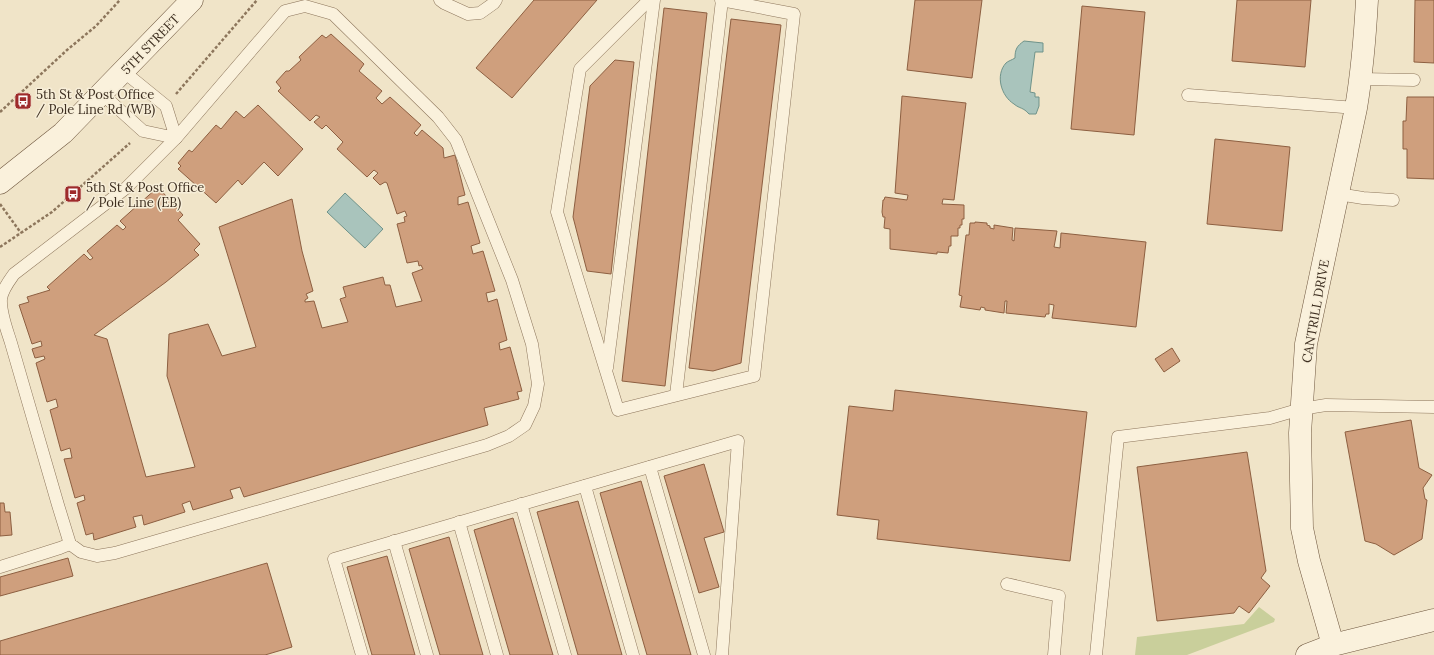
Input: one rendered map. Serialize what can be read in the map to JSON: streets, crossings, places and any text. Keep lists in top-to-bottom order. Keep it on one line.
{"streets":{"street":["5TH STREET","CANTRILL DRIVE"]},"places":{"bus stop":["5th St & Post Office / Pole Line Rd (WB)","5th St & Post Office / Pole Line (EB)"]}}
